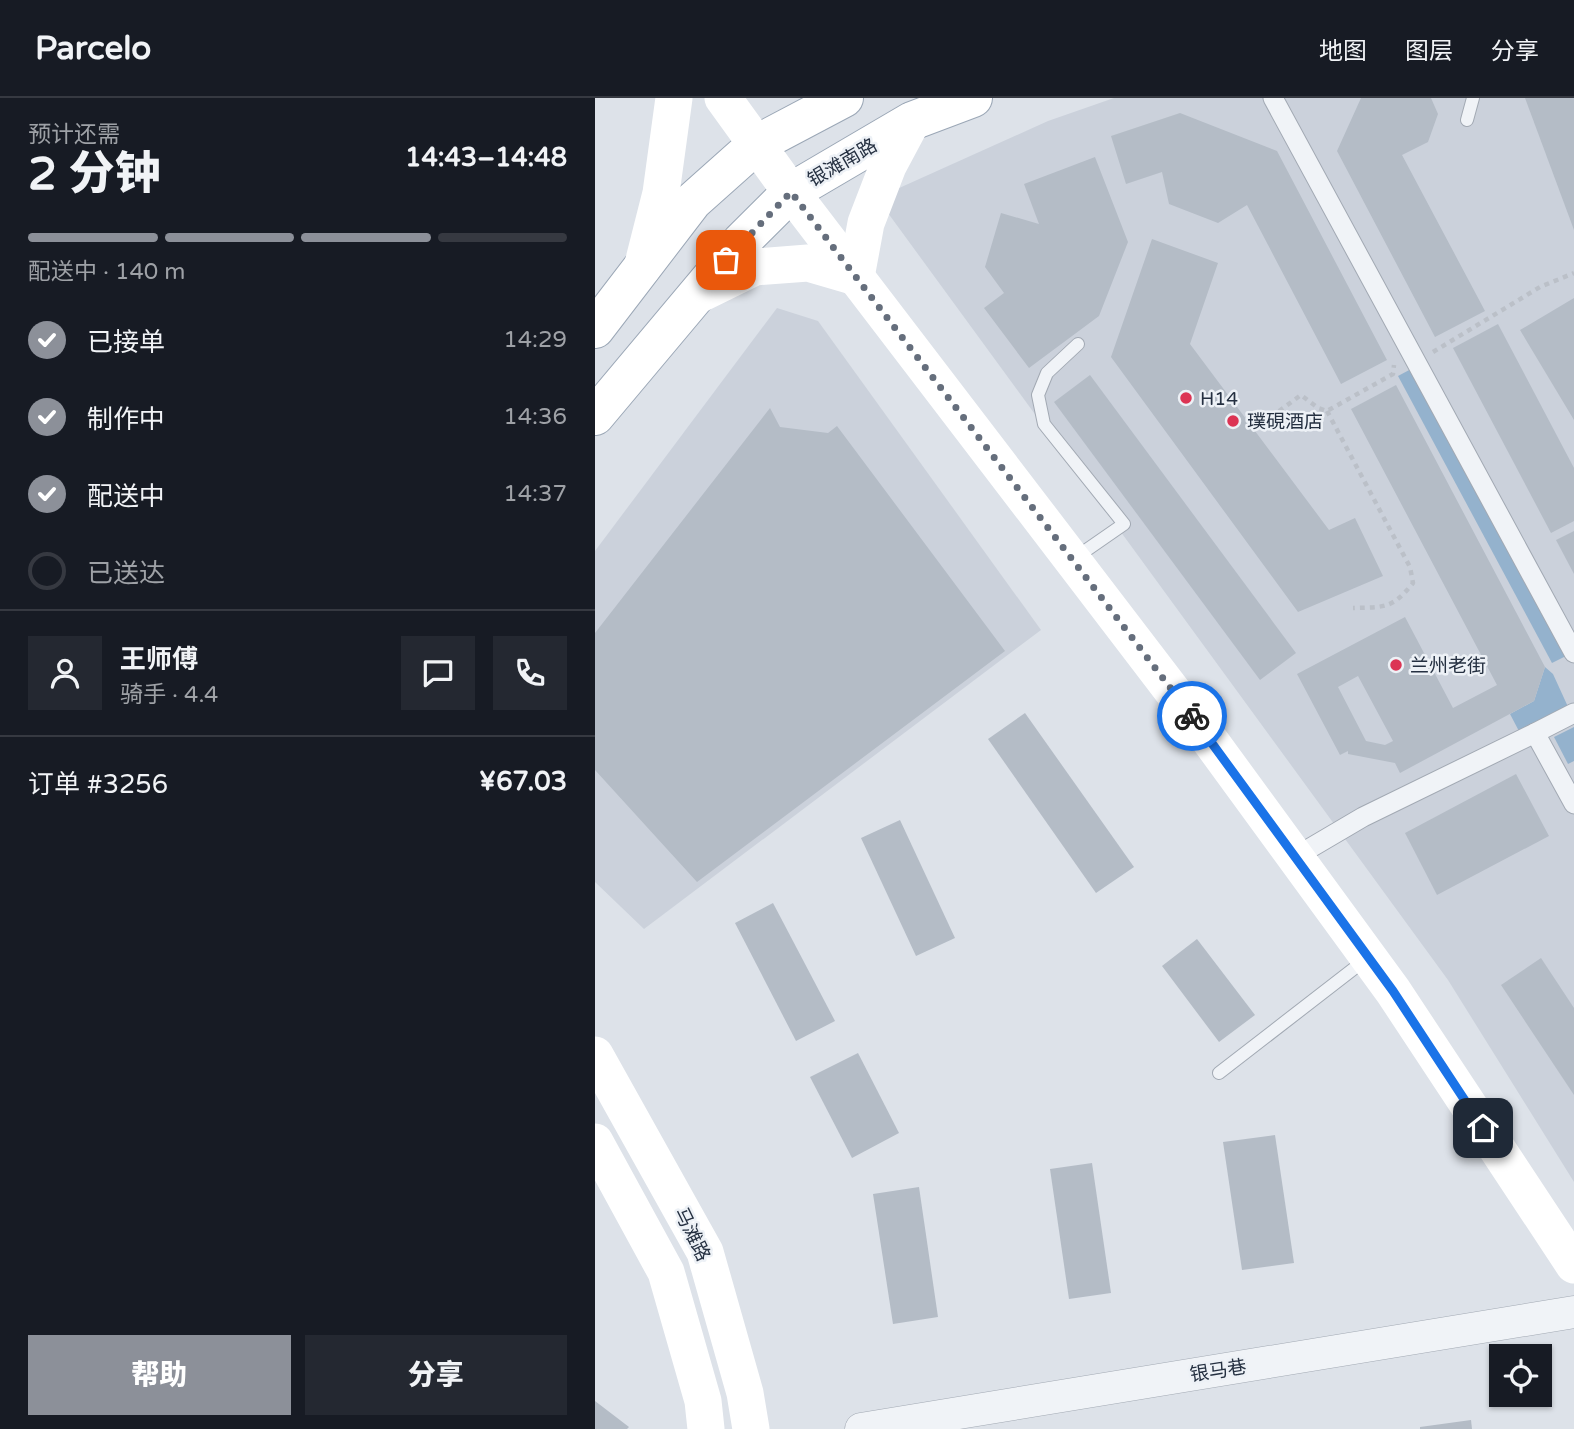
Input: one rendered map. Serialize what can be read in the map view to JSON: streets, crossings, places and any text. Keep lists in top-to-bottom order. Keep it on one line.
{"streets":{"main road":["银滩南路","马滩路"],"street":["银马巷"]},"places":["H14","璞硯酒店","兰州老街"],"page":{"header":"Parcelo","nav":["地图","图层","分享"],"heading":["2 分钟","预计还需","14:43–14:48"],"panel":["王师傅","骑手 · 4.4","订单 #3256","¥67.03"],"bar":"配送中 · 140 m","list":[["已接单","14:29"],["制作中","14:36"],["配送中","14:37"],"已送达"],"buttons":["帮助","分享"]}}
